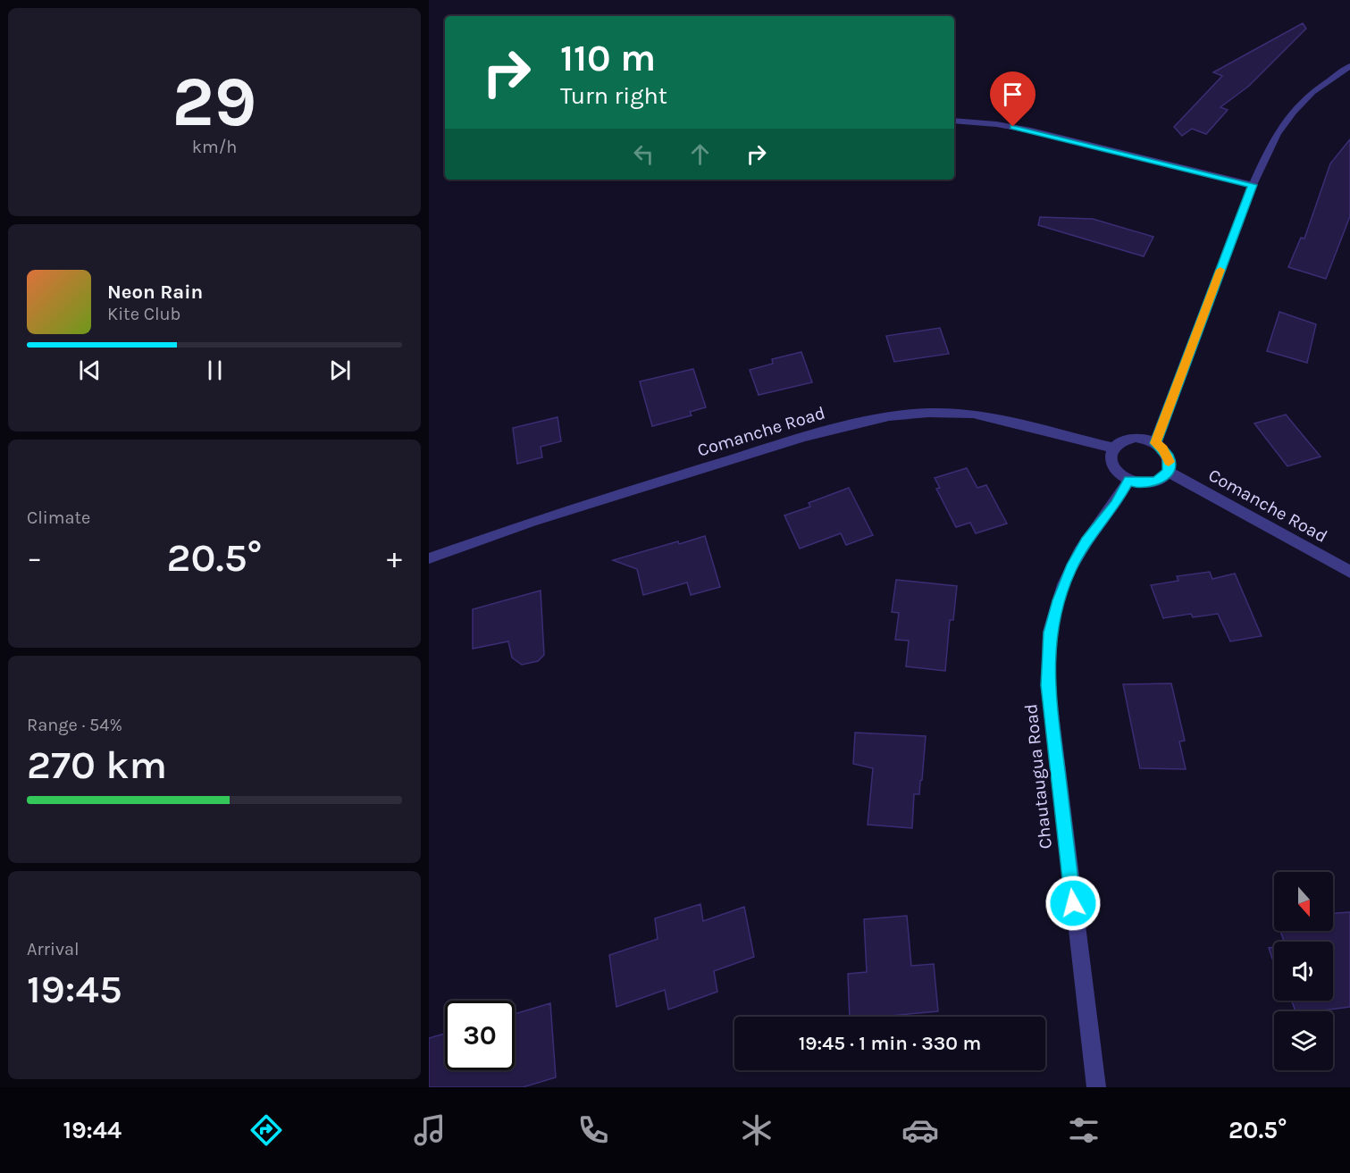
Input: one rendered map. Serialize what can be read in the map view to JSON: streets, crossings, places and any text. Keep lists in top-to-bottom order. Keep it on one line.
{"streets":{"street":["Comanche Road","Chautaugua Road"]},"crossings":[["Comanche Road","Chautaugua Road"]],"north":"bottom","page":{"tile":[["29","km/h"],"Climate",["Range · 54%","270 km"],["Arrival","19:45"]],"turn":["110 m","Turn right"],"song":["Neon Rain","Kite Club"],"heat":["−","20.5°","+"],"limit":"30","trip":"19:45 · 1 min · 330 m","tabs":["19:44","20.5°"]}}
